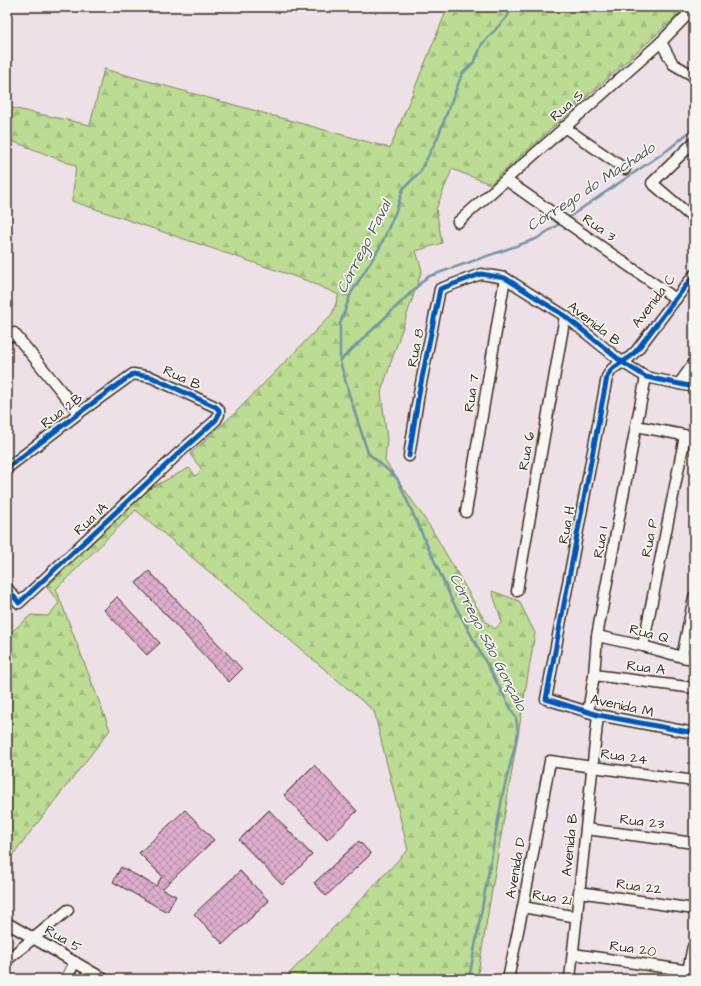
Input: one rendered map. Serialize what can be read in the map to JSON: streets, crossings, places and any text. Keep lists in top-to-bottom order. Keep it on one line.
{"streets":{"street":["Rua S","Rua 3","Avenida C","Avenida B","Rua 8","Rua B","Rua 7","Rua 2B","Rua 6","Rua 1A","Rua H","Rua P","Rua I","Rua Q","Rua A","Avenida M","Rua 24","Rua 23","Avenida D","Rua 22","Rua 21","Rua 5","Rua 20"]},"crossings":[["Rua S","Rua 3"],["Rua 3","Avenida C"],["Avenida C","Avenida B"],["Avenida C","Rua H"],["Avenida B","Rua 8"],["Avenida B","Rua 7"],["Avenida B","Rua 6"],["Avenida B","Rua H"],["Avenida B","Rua I"],["Avenida B","Avenida M"],["Avenida B","Rua 24"],["Avenida B","Rua 23"],["Avenida B","Rua 22"],["Avenida B","Rua 21"],["Avenida B","Rua 20"],["Rua B","Rua 2B"],["Rua B","Rua 1A"],["Rua H","Avenida M"],["Rua P","Rua Q"],["Rua I","Rua Q"],["Rua I","Rua A"],["Rua I","Avenida M"],["Rua 24","Avenida D"],["Avenida D","Rua 21"]],"water":["Córrego do Machado","Córrego Faval","Córrego São Gonçalo"]}
